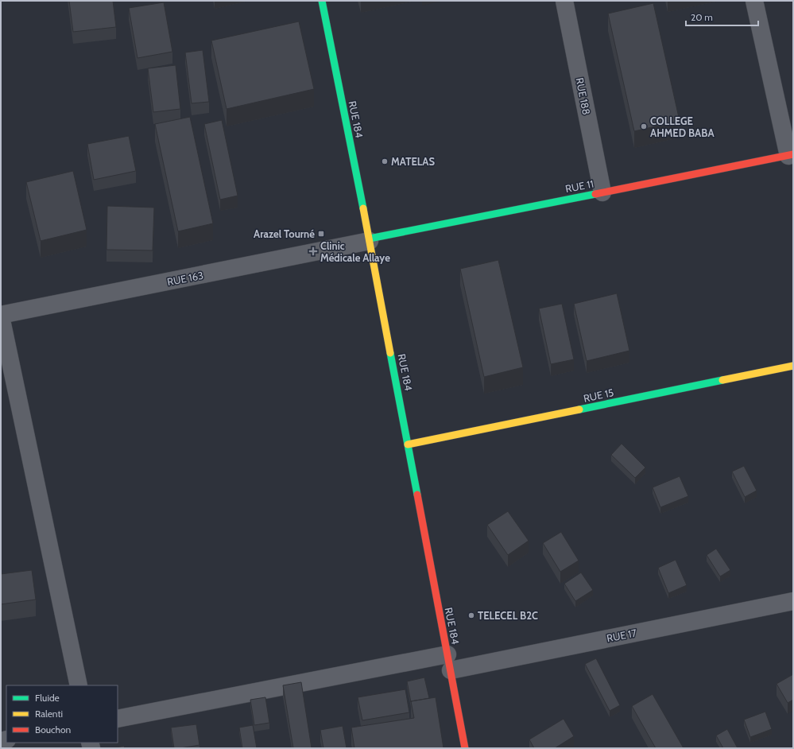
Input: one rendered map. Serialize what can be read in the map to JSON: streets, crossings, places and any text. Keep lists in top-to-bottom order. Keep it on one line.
{"streets":{"street":["RUE 188","RUE 184","RUE 11","RUE 163","RUE 15","RUE 17"]},"crossings":[["RUE 188","RUE 11"],["RUE 184","RUE 11"],["RUE 184","RUE 163"],["RUE 184","RUE 15"],["RUE 184","RUE 17"],["RUE 11","RUE 163"]],"places":{"other":["COLLEGE AHMED BABA","MATELAS","TELECEL B2C"],"transit":["Arazel Tourné"],"health":["Clinic Médicale Allaye"]},"legend":["Fluide","Ralenti","Bouchon"],"scale_bar":"20 m"}
